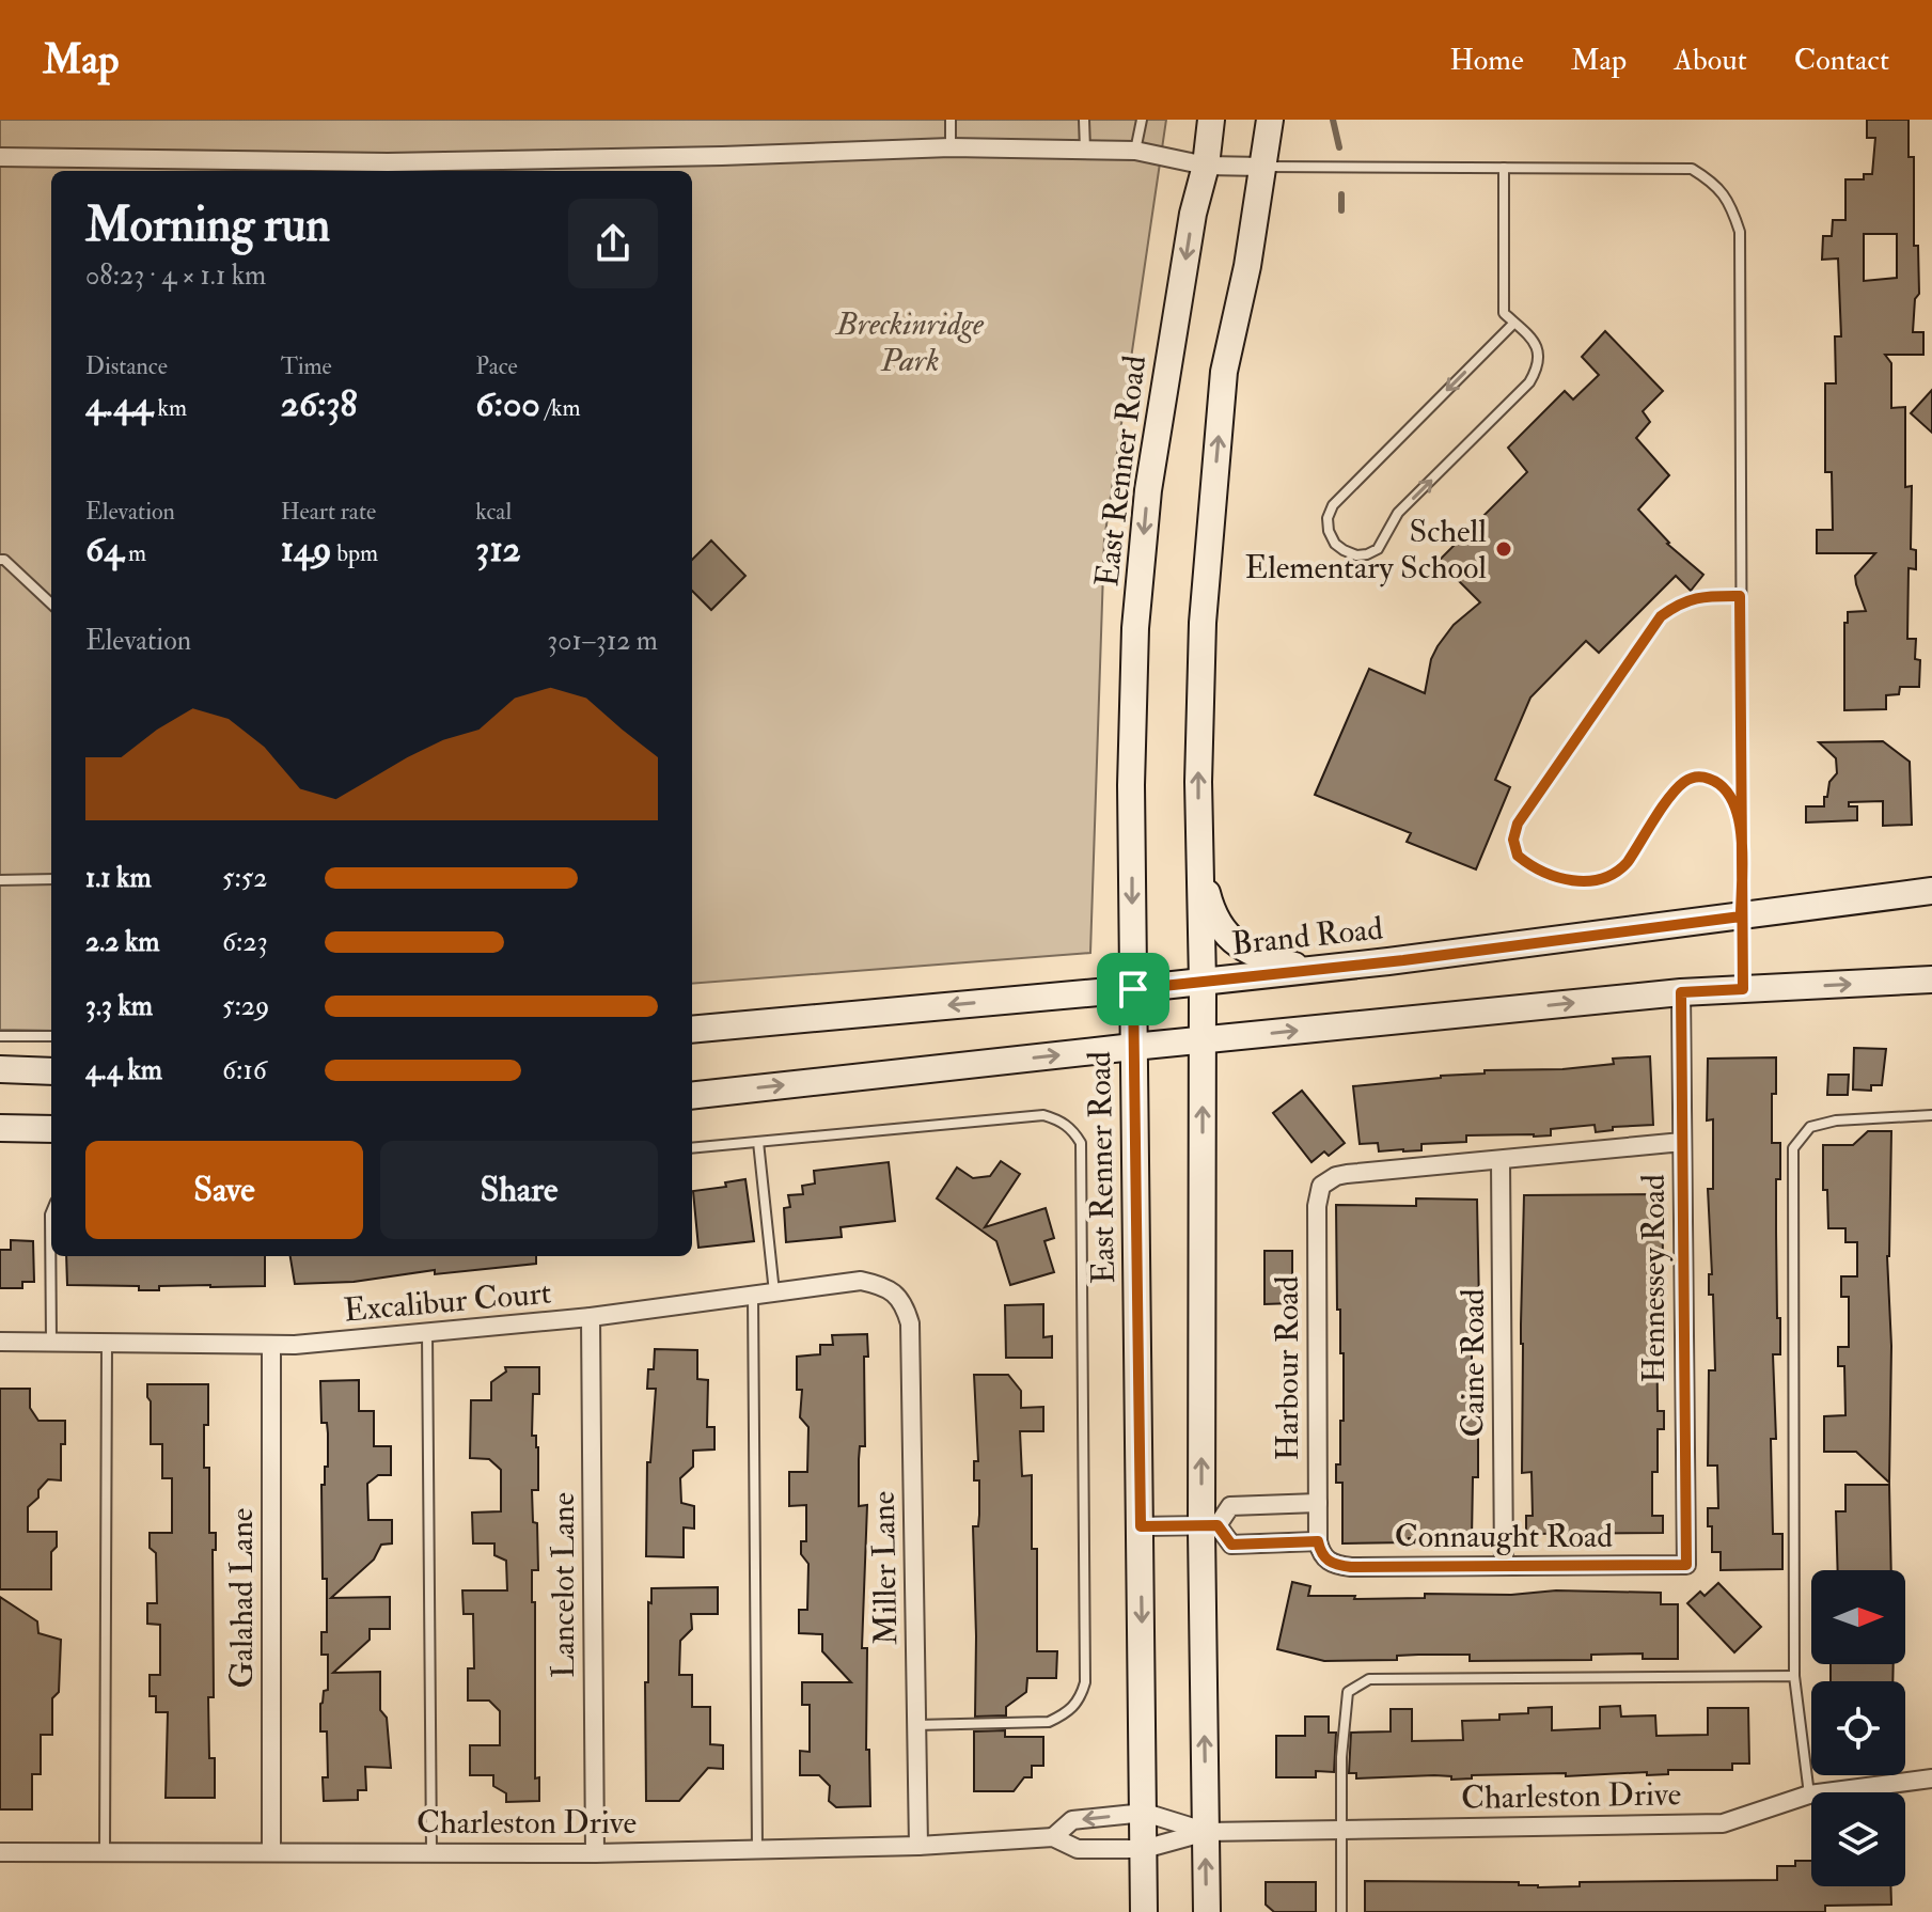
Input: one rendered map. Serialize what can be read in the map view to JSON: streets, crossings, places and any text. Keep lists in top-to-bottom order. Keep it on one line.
{"streets":{"main road":["East Renner Road","Brand Road"],"street":["Hennessey Road","Excalibur Court","Caine Road","Harbour Road","Connaught Road","Miller Lane","Lancelot Lane","Galahad Lane","Charleston Drive"]},"crossings":[["East Renner Road","Brand Road"],["East Renner Road","Charleston Drive"],["Hennessey Road","Connaught Road"],["Excalibur Court","Miller Lane"],["Excalibur Court","Lancelot Lane"],["Excalibur Court","Galahad Lane"],["Caine Road","Harbour Road"],["Caine Road","Connaught Road"],["Harbour Road","Connaught Road"],["Miller Lane","Charleston Drive"],["Lancelot Lane","Charleston Drive"],["Galahad Lane","Charleston Drive"]],"parks":["Breckinridge Park"],"places":["Schell Elementary School"],"north":"right","page":{"header":"Map","nav":["Home","Map","About","Contact"],"heading":["Morning run","08:23 · 4 × 1.1 km"],"stats":[["Distance","4.44 km"],["Time","26:38"],["Pace","6:00 /km"],["Elevation","64 m"],["Heart rate","149 bpm"],["kcal","312"]],"chart":["Elevation","301–312 m"],"list":[{"name":"1.1 km","note":"5:52"},{"name":"2.2 km","note":"6:23"},{"name":"3.3 km","note":"5:29"},{"name":"4.4 km","note":"6:16"}],"buttons":["Save","Share"]}}
